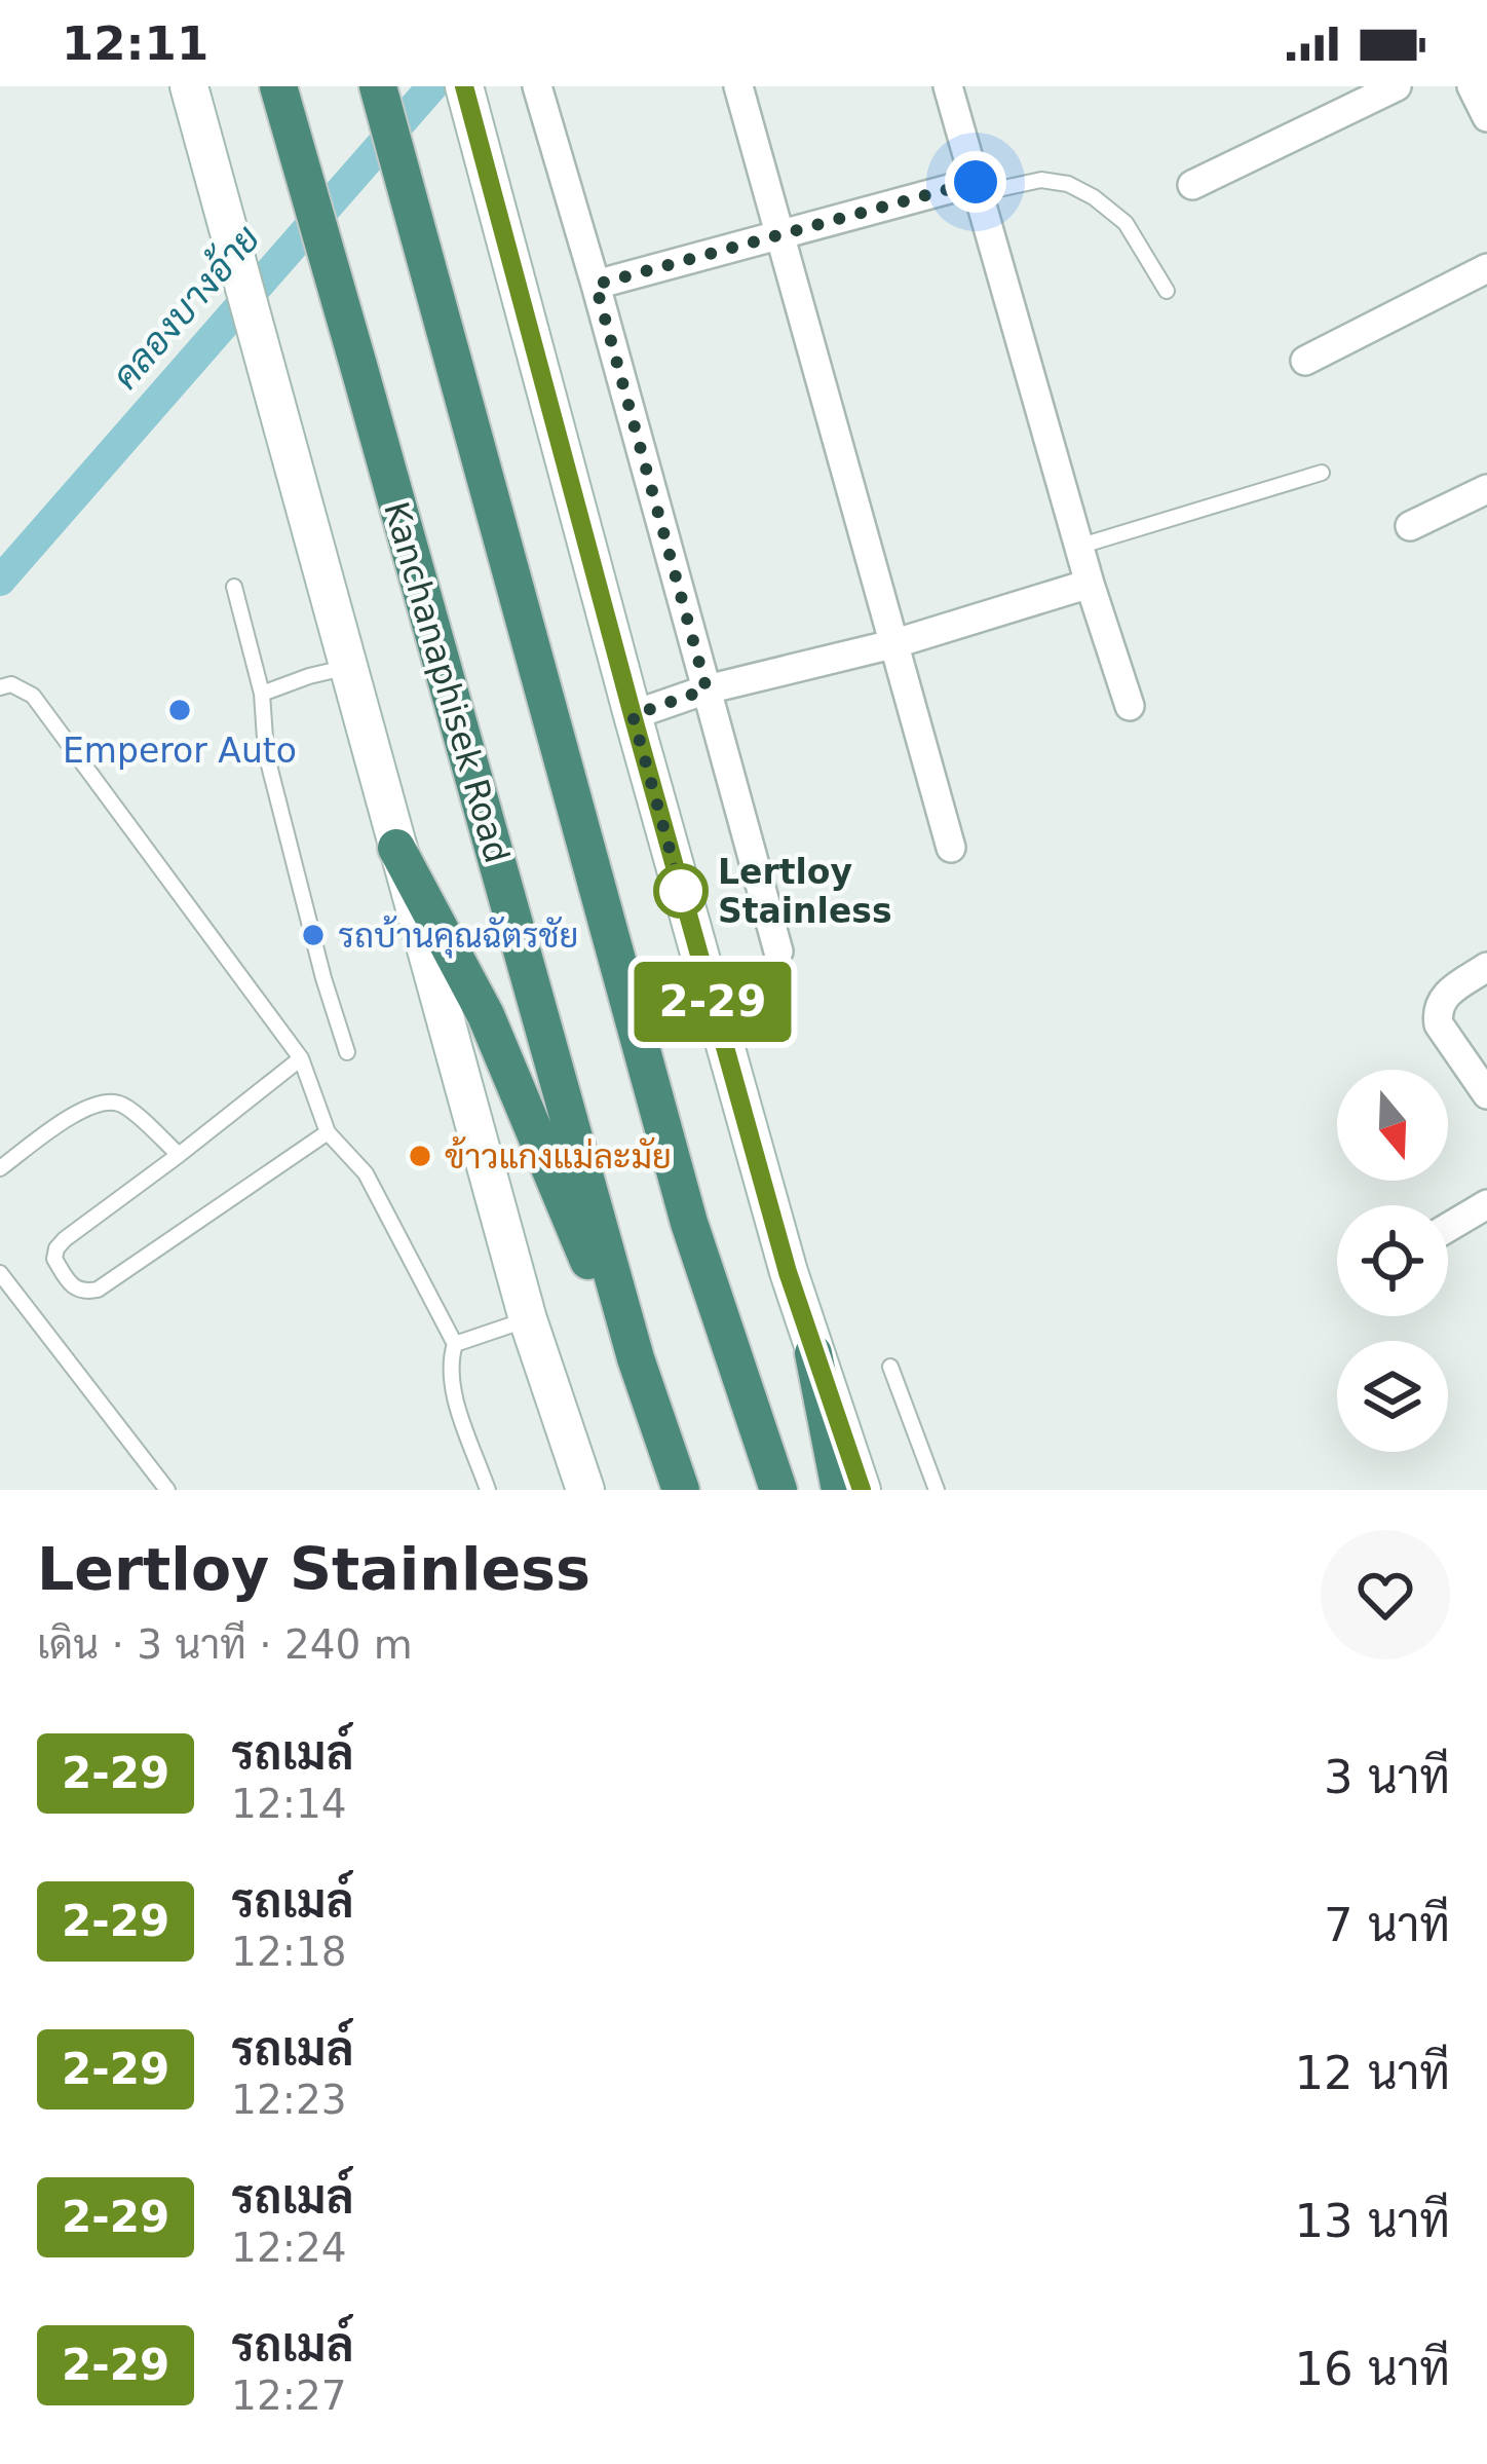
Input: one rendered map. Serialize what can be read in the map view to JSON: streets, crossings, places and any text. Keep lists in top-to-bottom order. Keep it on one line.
{"streets":{"highway":["Kanchanaphisek Road"]},"water":["คลองบางอ้าย"],"places":["Emperor Auto","Lertloy Stainless","รถบ้านคุณฉัตรชัย","ข้าวแกงแม่ละมัย"],"lines":["bus line 2-29"],"north":"bottom","page":{"status":"12:11","on_map":"2-29","heading":["Lertloy Stainless","เดิน · 3 นาที · 240 m"],"list":[{"mark":"2-29","name":"รถเมล์","note":"12:14","value":"3 นาที"},{"mark":"2-29","name":"รถเมล์","note":"12:18","value":"7 นาที"},{"mark":"2-29","name":"รถเมล์","note":"12:23","value":"12 นาที"},{"mark":"2-29","name":"รถเมล์","note":"12:24","value":"13 นาที"},{"mark":"2-29","name":"รถเมล์","note":"12:27","value":"16 นาที"}]}}
